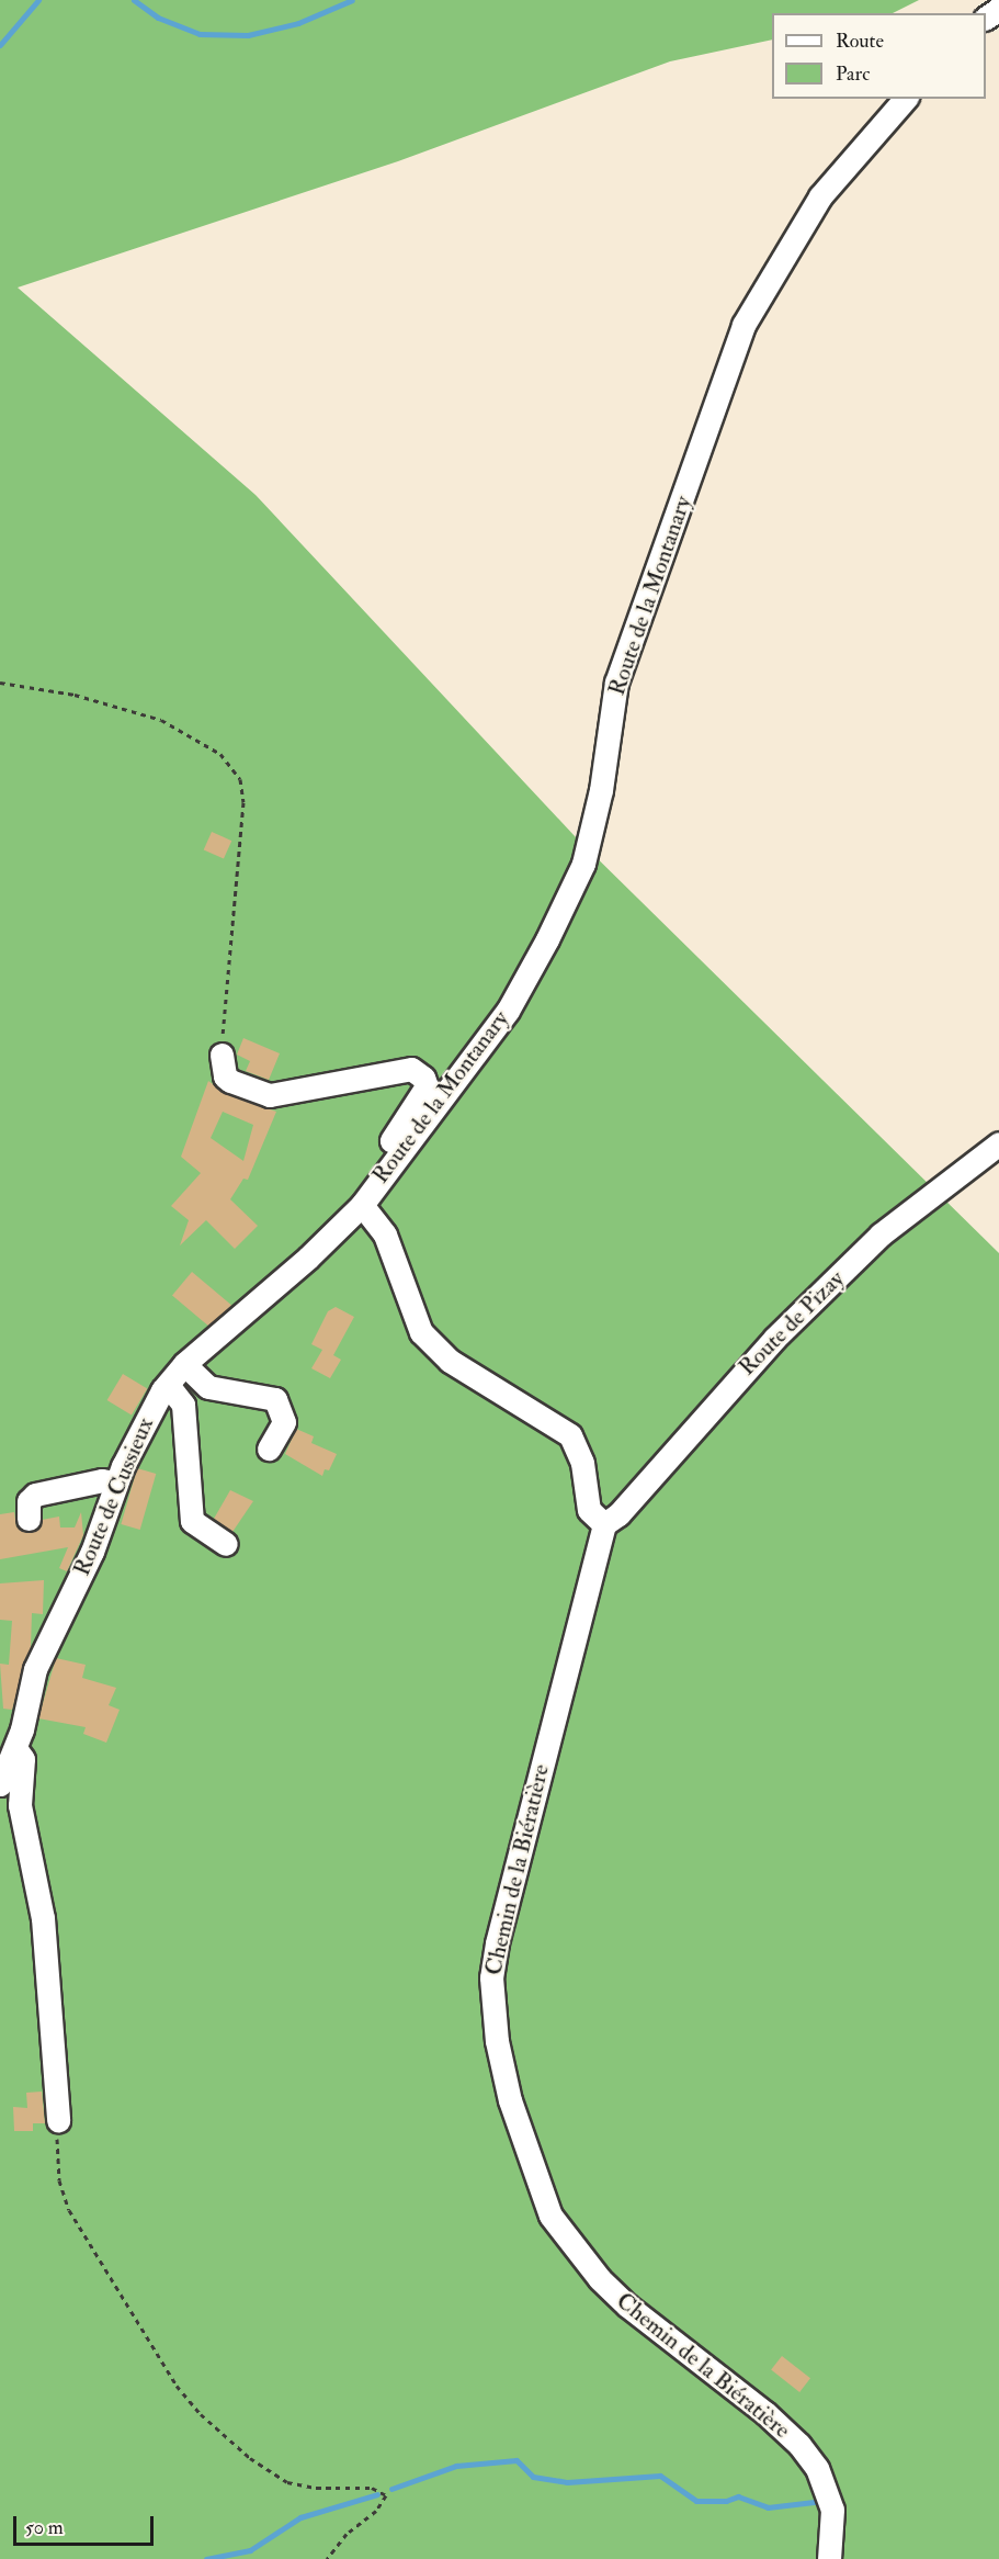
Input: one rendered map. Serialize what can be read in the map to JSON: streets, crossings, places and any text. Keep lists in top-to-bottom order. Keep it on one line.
{"streets":{"street":["Route de la Montanary","Route de Pizay","Route de Cussieux","Chemin de la Biératière"]},"crossings":[["Route de la Montanary","Route de Cussieux"],["Route de Pizay","Chemin de la Biératière"]],"legend":["Route","Parc"],"scale_bar":"50 m"}
